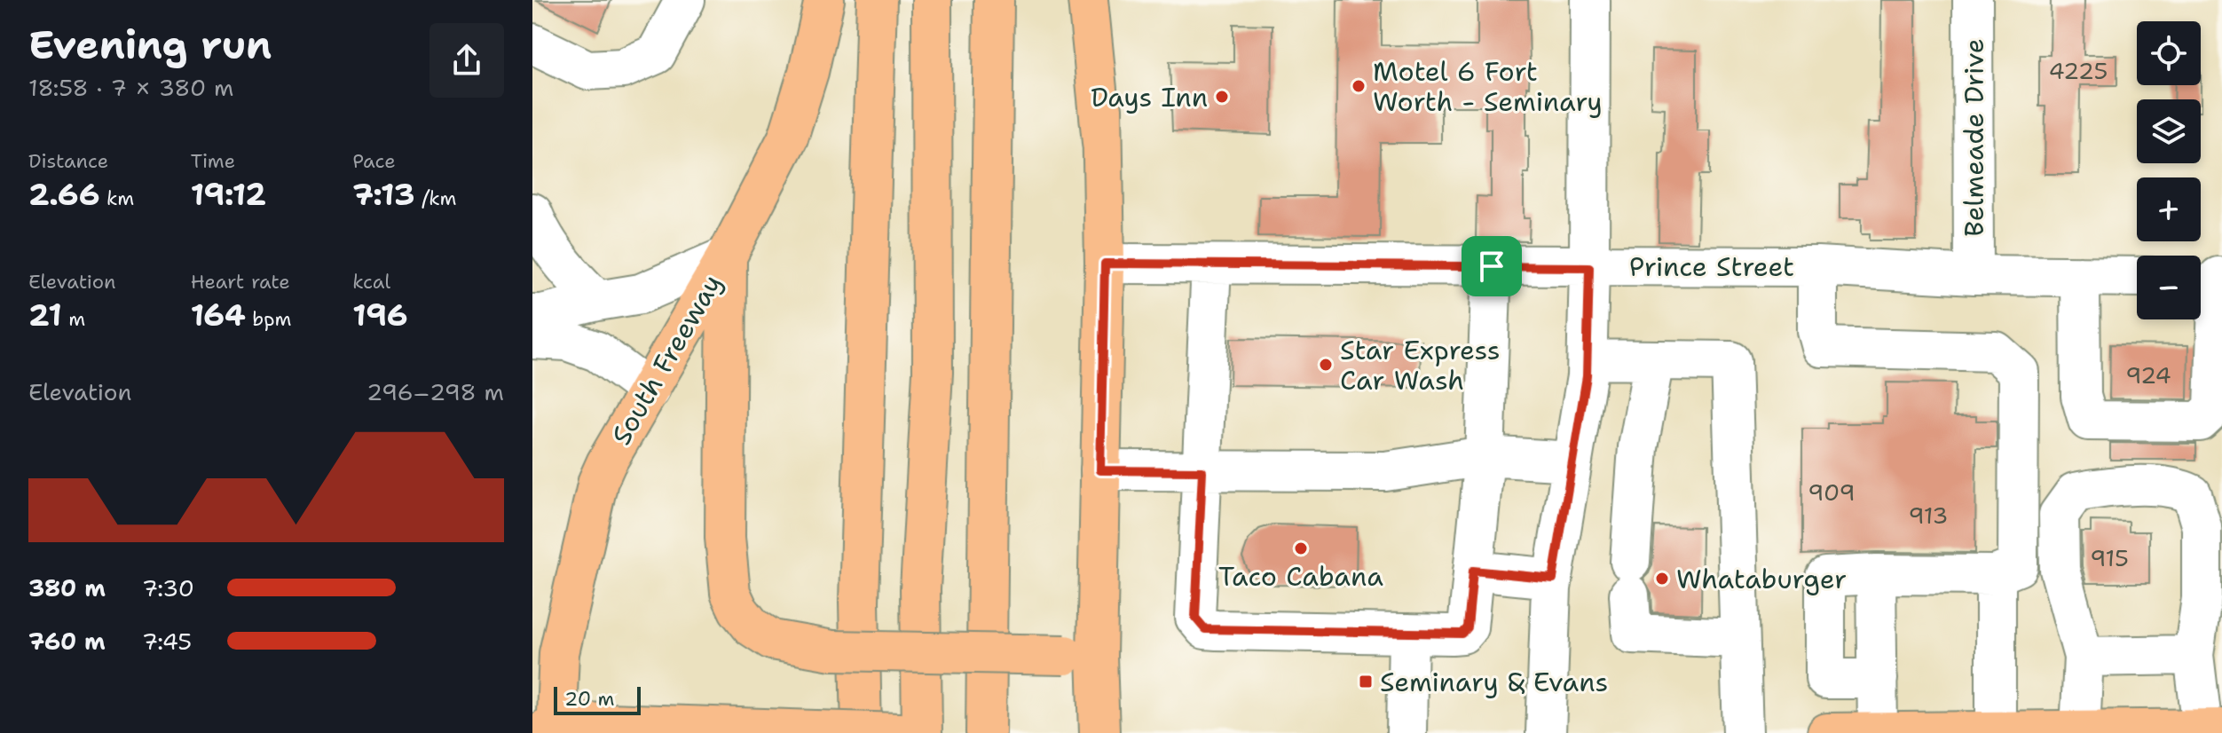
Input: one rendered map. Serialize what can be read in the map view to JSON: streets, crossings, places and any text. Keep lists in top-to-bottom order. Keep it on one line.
{"streets":{"main road":["South Freeway"],"street":["Belmeade Drive","Prince Street"]},"crossings":[["Belmeade Drive","Prince Street"]],"places":{"other":["Motel 6 Fort Worth - Seminary","Days Inn","Star Express Car Wash","Taco Cabana","Whataburger"],"transit":["Seminary & Evans"]},"house_numbers":["4225","924","909","913","915"],"scale_bar":"20 m","page":{"heading":["Evening run","18:58 · 7 × 380 m"],"map_buttons":["+","−"],"stats":[["Distance","2.66 km"],["Time","19:12"],["Pace","7:13 /km"],["Elevation","21 m"],["Heart rate","164 bpm"],["kcal","196"]],"chart":["Elevation","296–298 m"],"list":[{"name":"380 m","note":"7:30"},{"name":"760 m","note":"7:45"}],"scale":"20 m"}}
